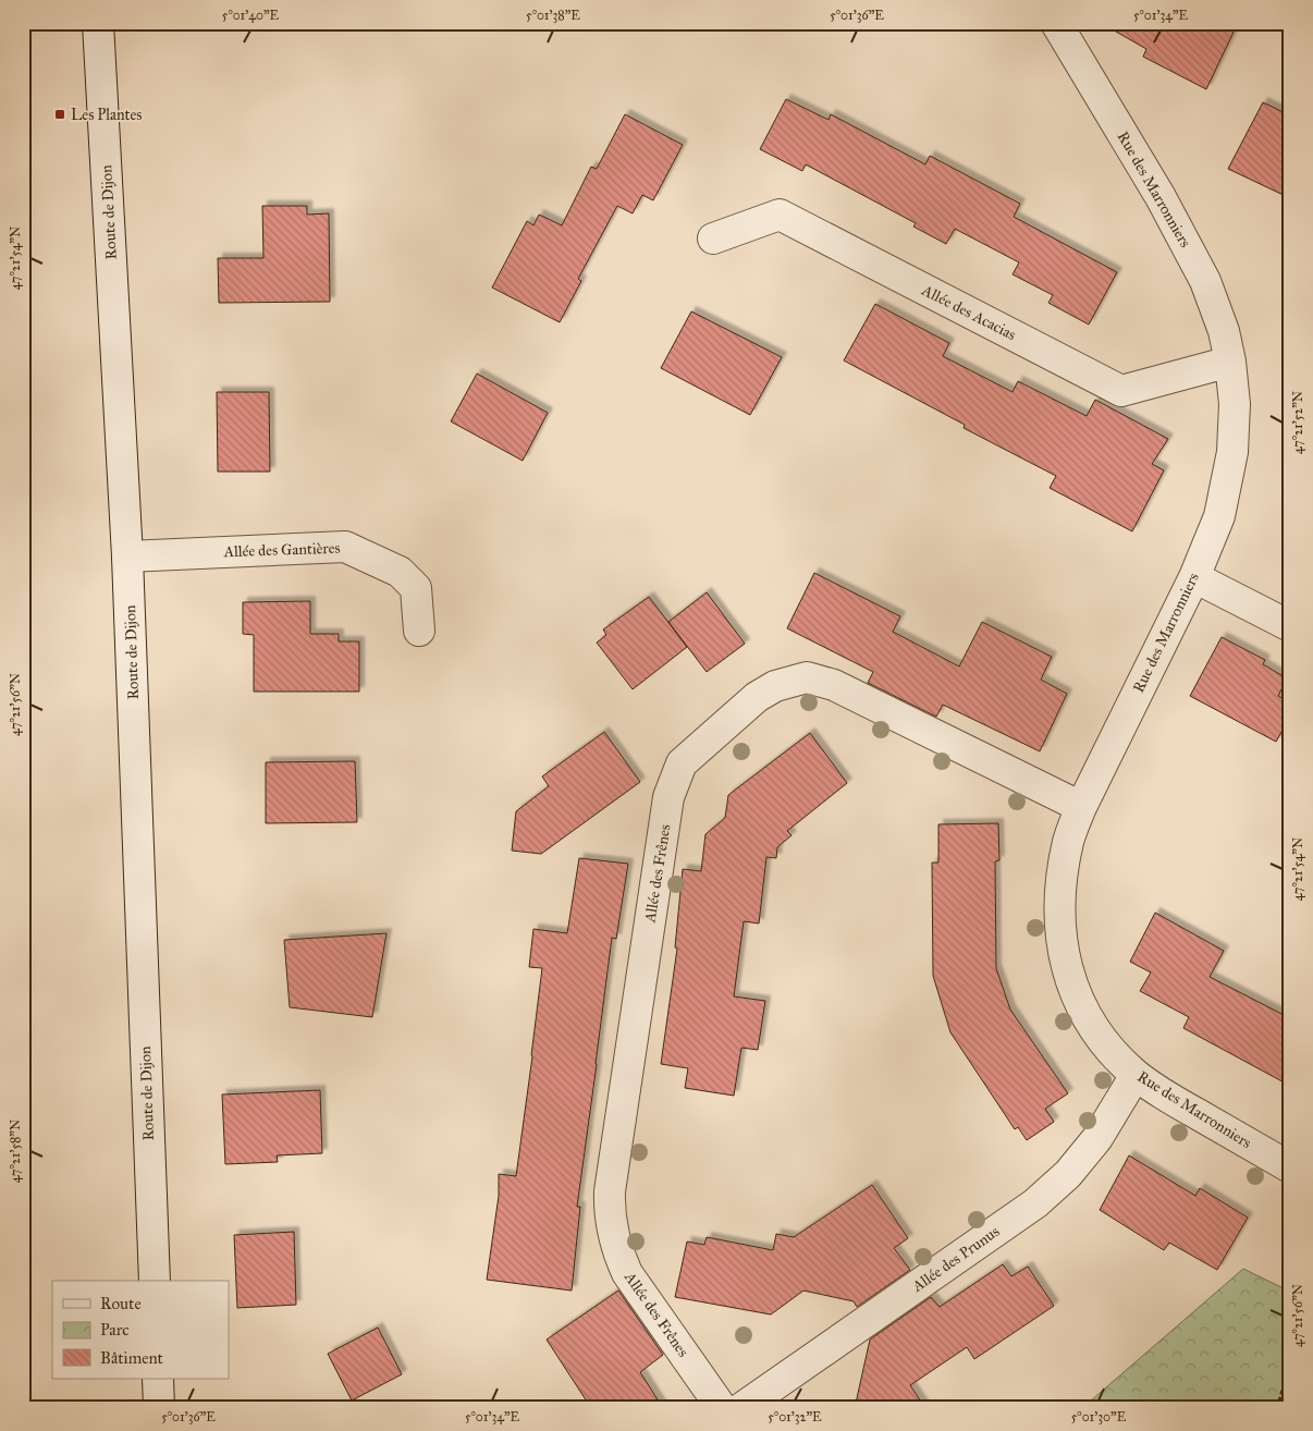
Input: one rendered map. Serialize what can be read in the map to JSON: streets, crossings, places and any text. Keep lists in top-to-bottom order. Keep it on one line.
{"streets":{"street":["Rue des Marronniers","Route de Dijon","Allée des Acacias","Allée des Gantières","Allée des Frênes","Allée des Prunus"]},"crossings":[["Rue des Marronniers","Allée des Acacias"],["Rue des Marronniers","Allée des Frênes"],["Rue des Marronniers","Allée des Prunus"],["Route de Dijon","Allée des Gantières"]],"places":{"transit":["Les Plantes"]},"legend":["Route","Parc","Bâtiment"],"coordinates":["5°01'40\"E","5°01'38\"E","5°01'36\"E","5°01'34\"E","47°21'54\"N","47°21'52\"N","47°21'56\"N","47°21'58\"N","5°01'32\"E","5°01'30\"E"]}
